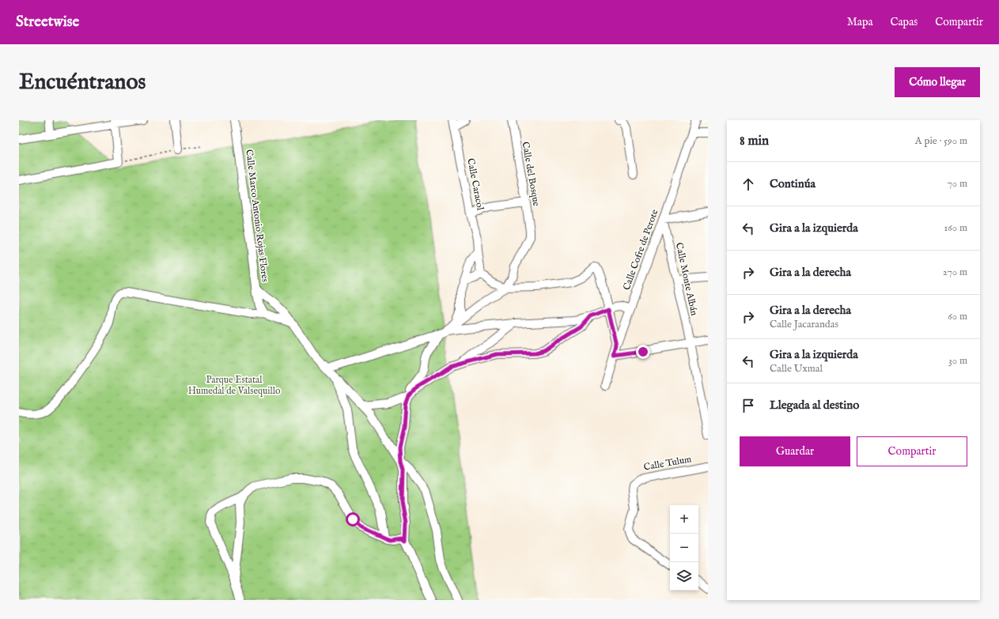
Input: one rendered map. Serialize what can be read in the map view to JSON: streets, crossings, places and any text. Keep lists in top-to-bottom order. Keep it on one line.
{"streets":{"street":["Calle del Bosque","Calle Caracol","Calle Marco Antonio Rojas Flores","Calle Cofre de Perote","Calle Monte Albán","Calle Tulum"]},"crossings":[["Calle Cofre de Perote","Calle Monte Albán"]],"parks":["Parque Estatal Humedal de Valsequillo"],"page":{"header":"Streetwise","nav":["Mapa","Capas","Compartir"],"buttons":["Cómo llegar",["Guardar","Compartir"]],"title":"Encuéntranos","heading":["8 min","A pie · 590 m"],"list":[["Continúa","70 m"],["Gira a la izquierda","160 m"],["Gira a la derecha","270 m"],["Gira a la derecha","Calle Jacarandas","60 m"],["Gira a la izquierda","Calle Uxmal","30 m"],"Llegada al destino"],"map_buttons":["+","−"]}}
